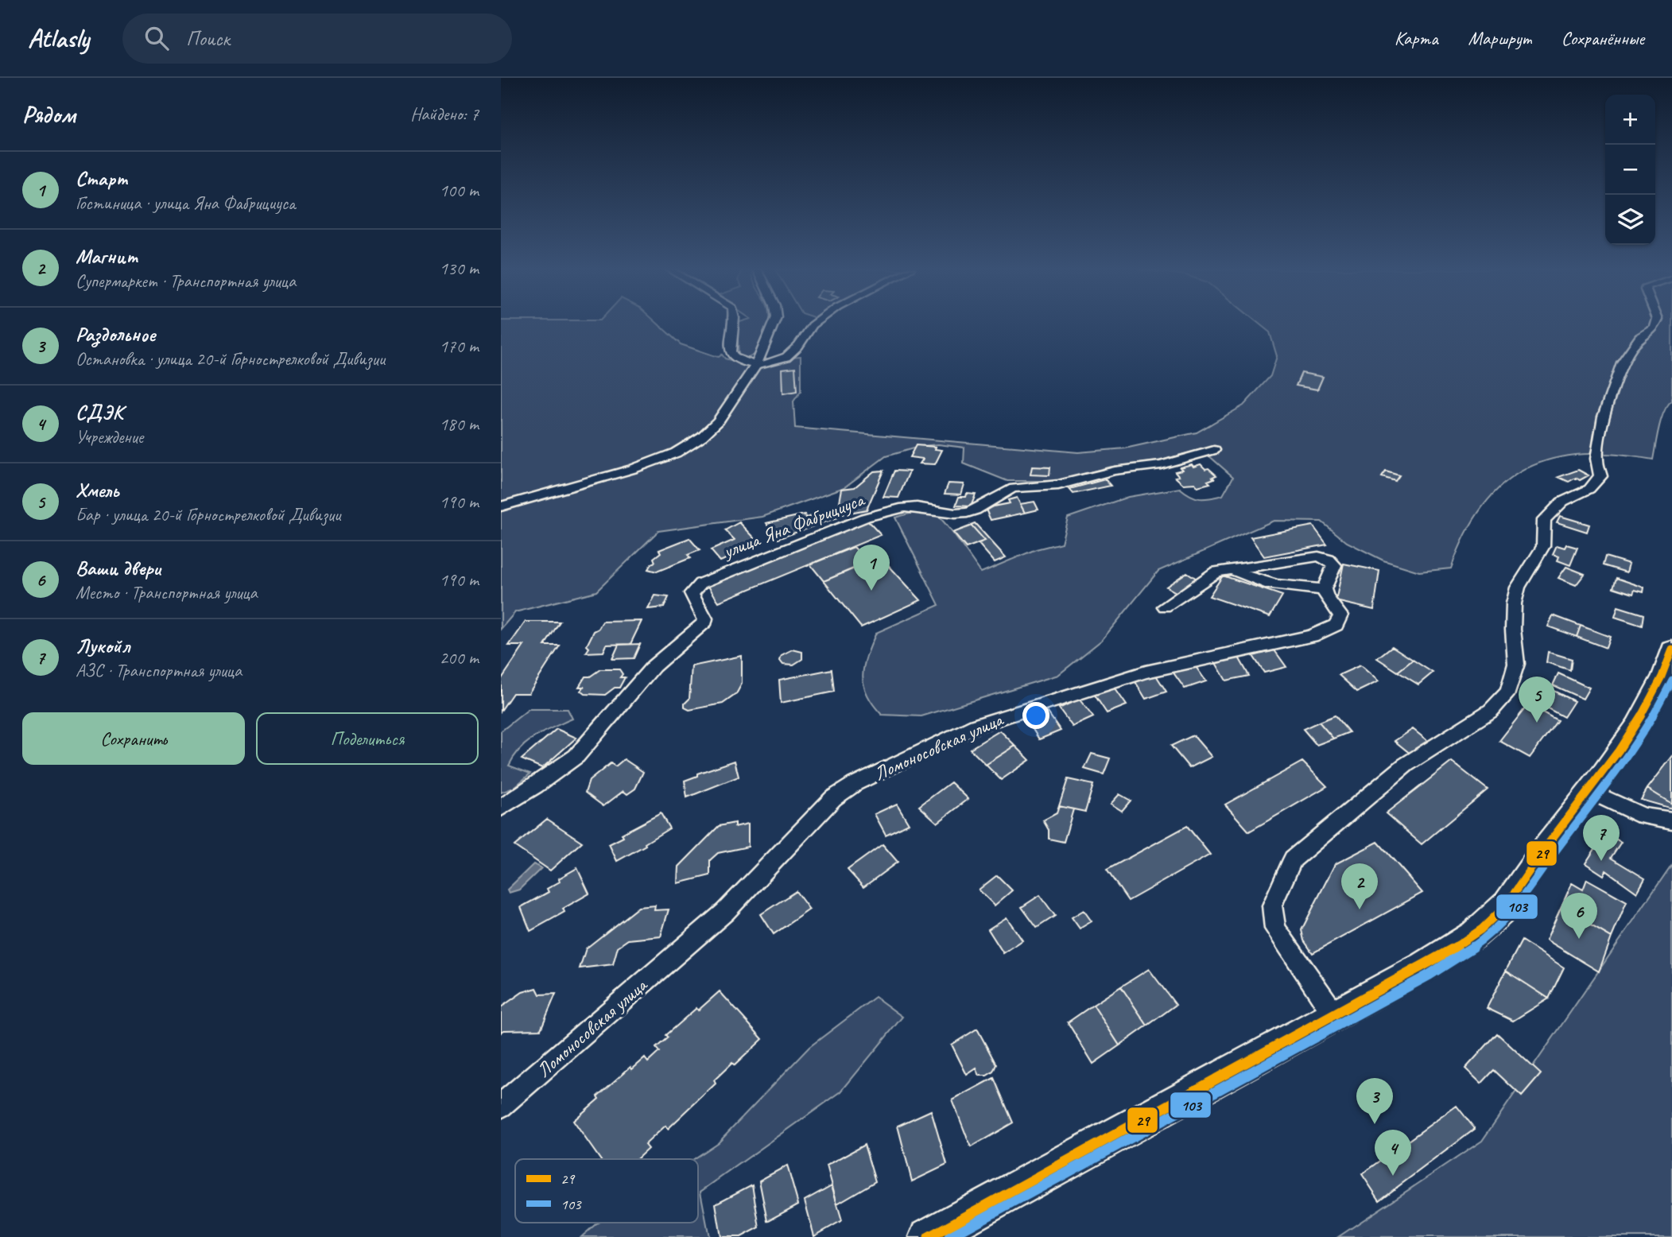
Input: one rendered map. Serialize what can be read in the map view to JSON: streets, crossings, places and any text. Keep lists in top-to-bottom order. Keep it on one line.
{"streets":{"street":["улица Яна Фабрициуса","Ломоносовская улица"]},"lines":["transit line 29","transit line 103"],"legend":["29","103"],"page":{"header":"Atlasly","search":"Поиск","nav":["Карта","Маршрут","Сохранённые"],"heading":["Рядом","Найдено: 7"],"map_buttons":["+","−"],"list":[{"mark":"1","name":"Старт","note":"Гостиница · улица Яна Фабрициуса","value":"100 m"},{"mark":"2","name":"Магнит","note":"Супермаркет · Транспортная улица","value":"130 m"},{"mark":"3","name":"Раздольное","note":"Остановка · улица 20-й Горнострелковой Дивизии","value":"170 m"},{"mark":"4","name":"СДЭК","note":"Учреждение","value":"180 m"},{"mark":"5","name":"Хмель","note":"Бар · улица 20-й Горнострелковой Дивизии","value":"190 m"},{"mark":"6","name":"Ваши двери","note":"Место · Транспортная улица","value":"190 m"},{"mark":"7","name":"Лукойл","note":"АЗС · Транспортная улица","value":"200 m"}],"pins":["1","5","7","2","6","3","4"],"buttons":["Сохранить","Поделиться"]}}
